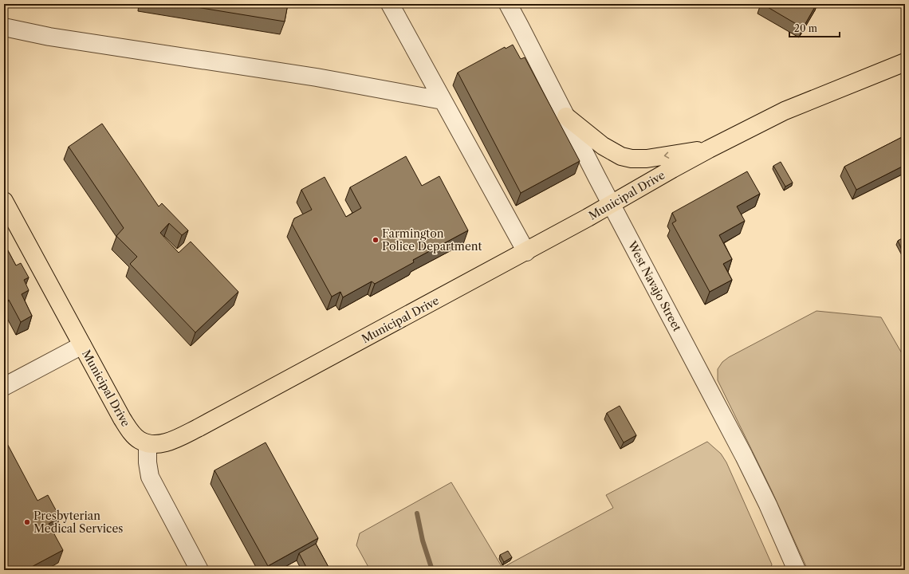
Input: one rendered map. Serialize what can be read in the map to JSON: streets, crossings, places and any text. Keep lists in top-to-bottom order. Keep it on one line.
{"streets":{"main road":["Municipal Drive"],"street":["West Navajo Street"]},"crossings":[["Municipal Drive","West Navajo Street"]],"places":["Farmington Police Department","Presbyterian Medical Services"],"scale_bar":"20 m"}
